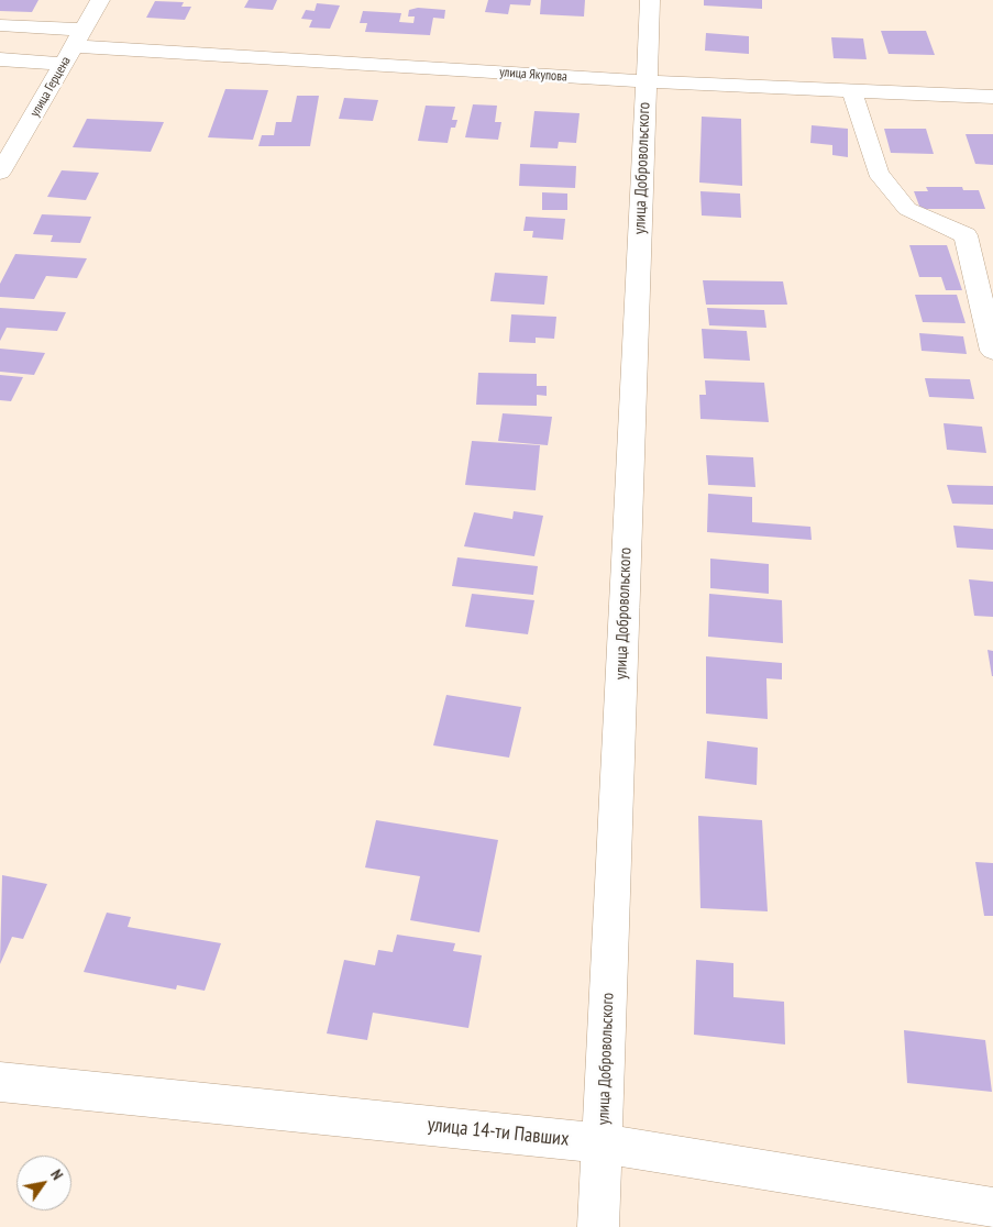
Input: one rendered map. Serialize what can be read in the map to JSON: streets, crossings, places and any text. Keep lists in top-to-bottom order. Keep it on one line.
{"streets":{"street":["улица Якупова","улица Герцена","улица Добровольского","улица 14-ти Павших"]},"crossings":[["улица Якупова","улица Герцена"],["улица Якупова","улица Добровольского"],["улица Добровольского","улица 14-ти Павших"]],"north":"top right"}
